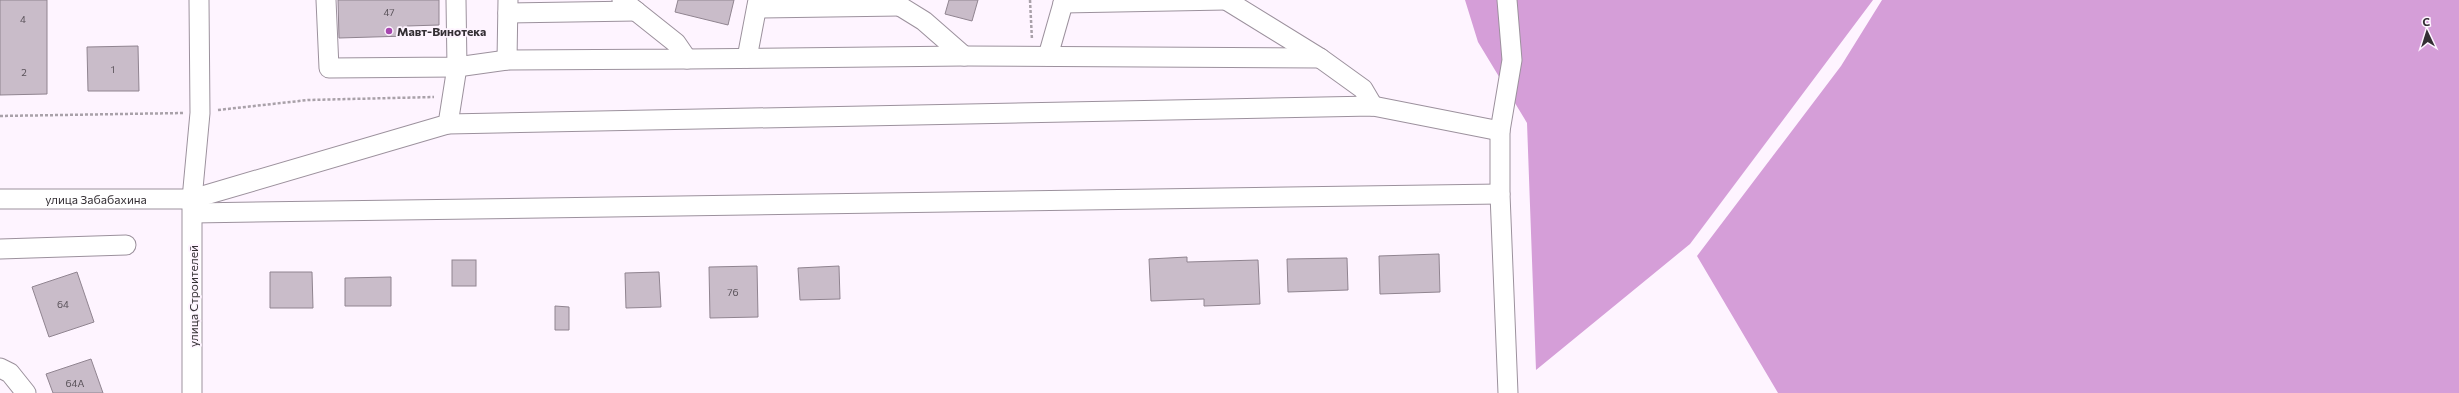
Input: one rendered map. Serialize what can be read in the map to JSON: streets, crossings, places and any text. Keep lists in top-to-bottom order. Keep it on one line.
{"streets":{"street":["улица Забабахина","улица Строителей"]},"crossings":[["улица Забабахина","улица Строителей"]],"places":["Мавт-Винотека"],"house_numbers":["47","4","1","2","76","64","64А"],"north":"top"}
